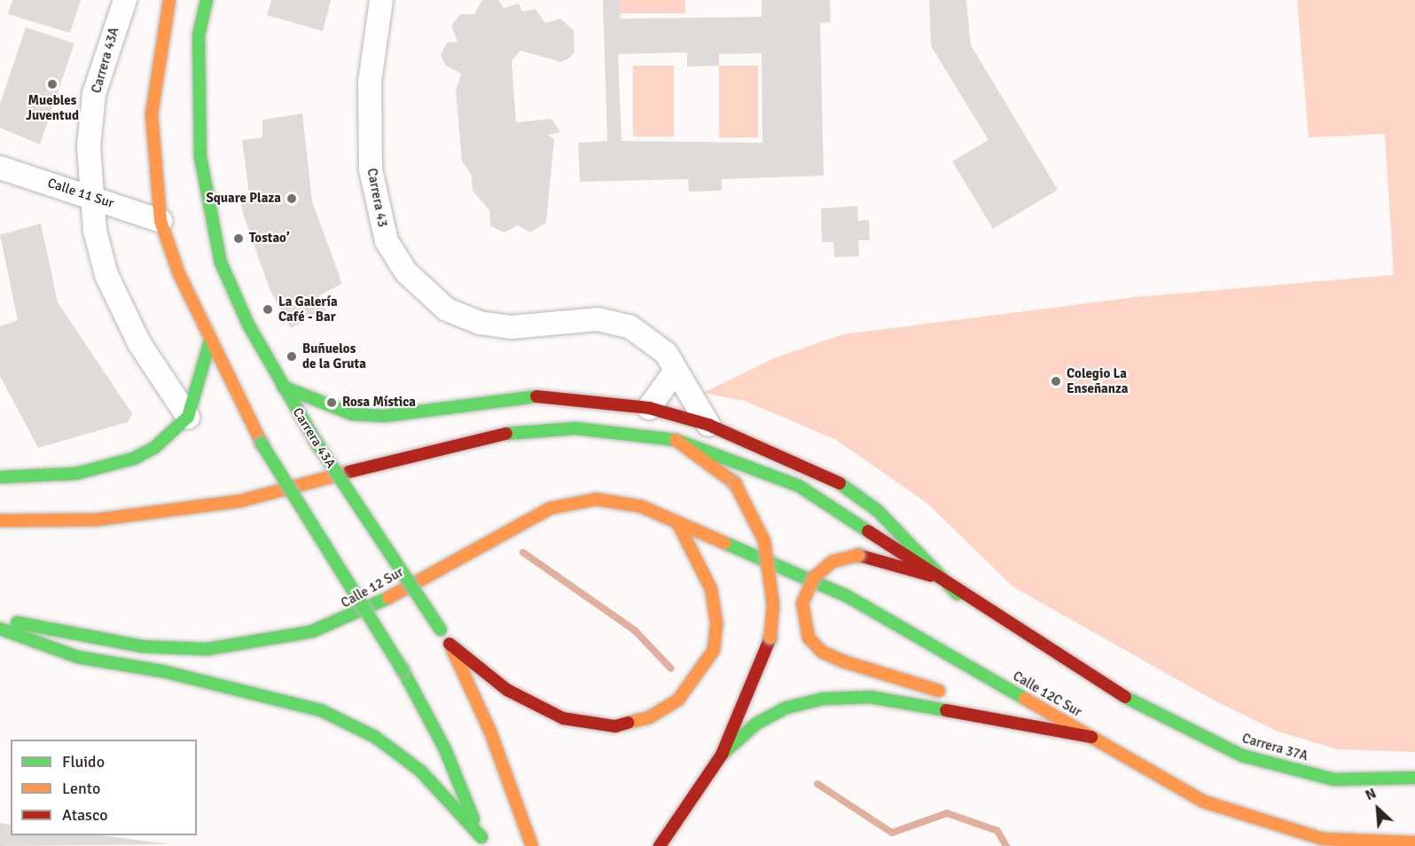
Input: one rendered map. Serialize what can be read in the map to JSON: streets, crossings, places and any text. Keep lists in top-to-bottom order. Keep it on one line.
{"streets":{"main road":["Carrera 43A","Calle 12 Sur","Calle 12C Sur","Carrera 37A"],"street":["Calle 11 Sur","Carrera 43"]},"crossings":[["Carrera 43A","Calle 11 Sur"],["Calle 12 Sur","Calle 12C Sur"]],"places":["Muebles Juventud","Square Plaza","Tostao’","La Galería Café - Bar","Buñuelos de la Gruta","Colegio La Enseñanza","Rosa Mística"],"legend":["Fluido","Lento","Atasco"],"north":"top left"}
